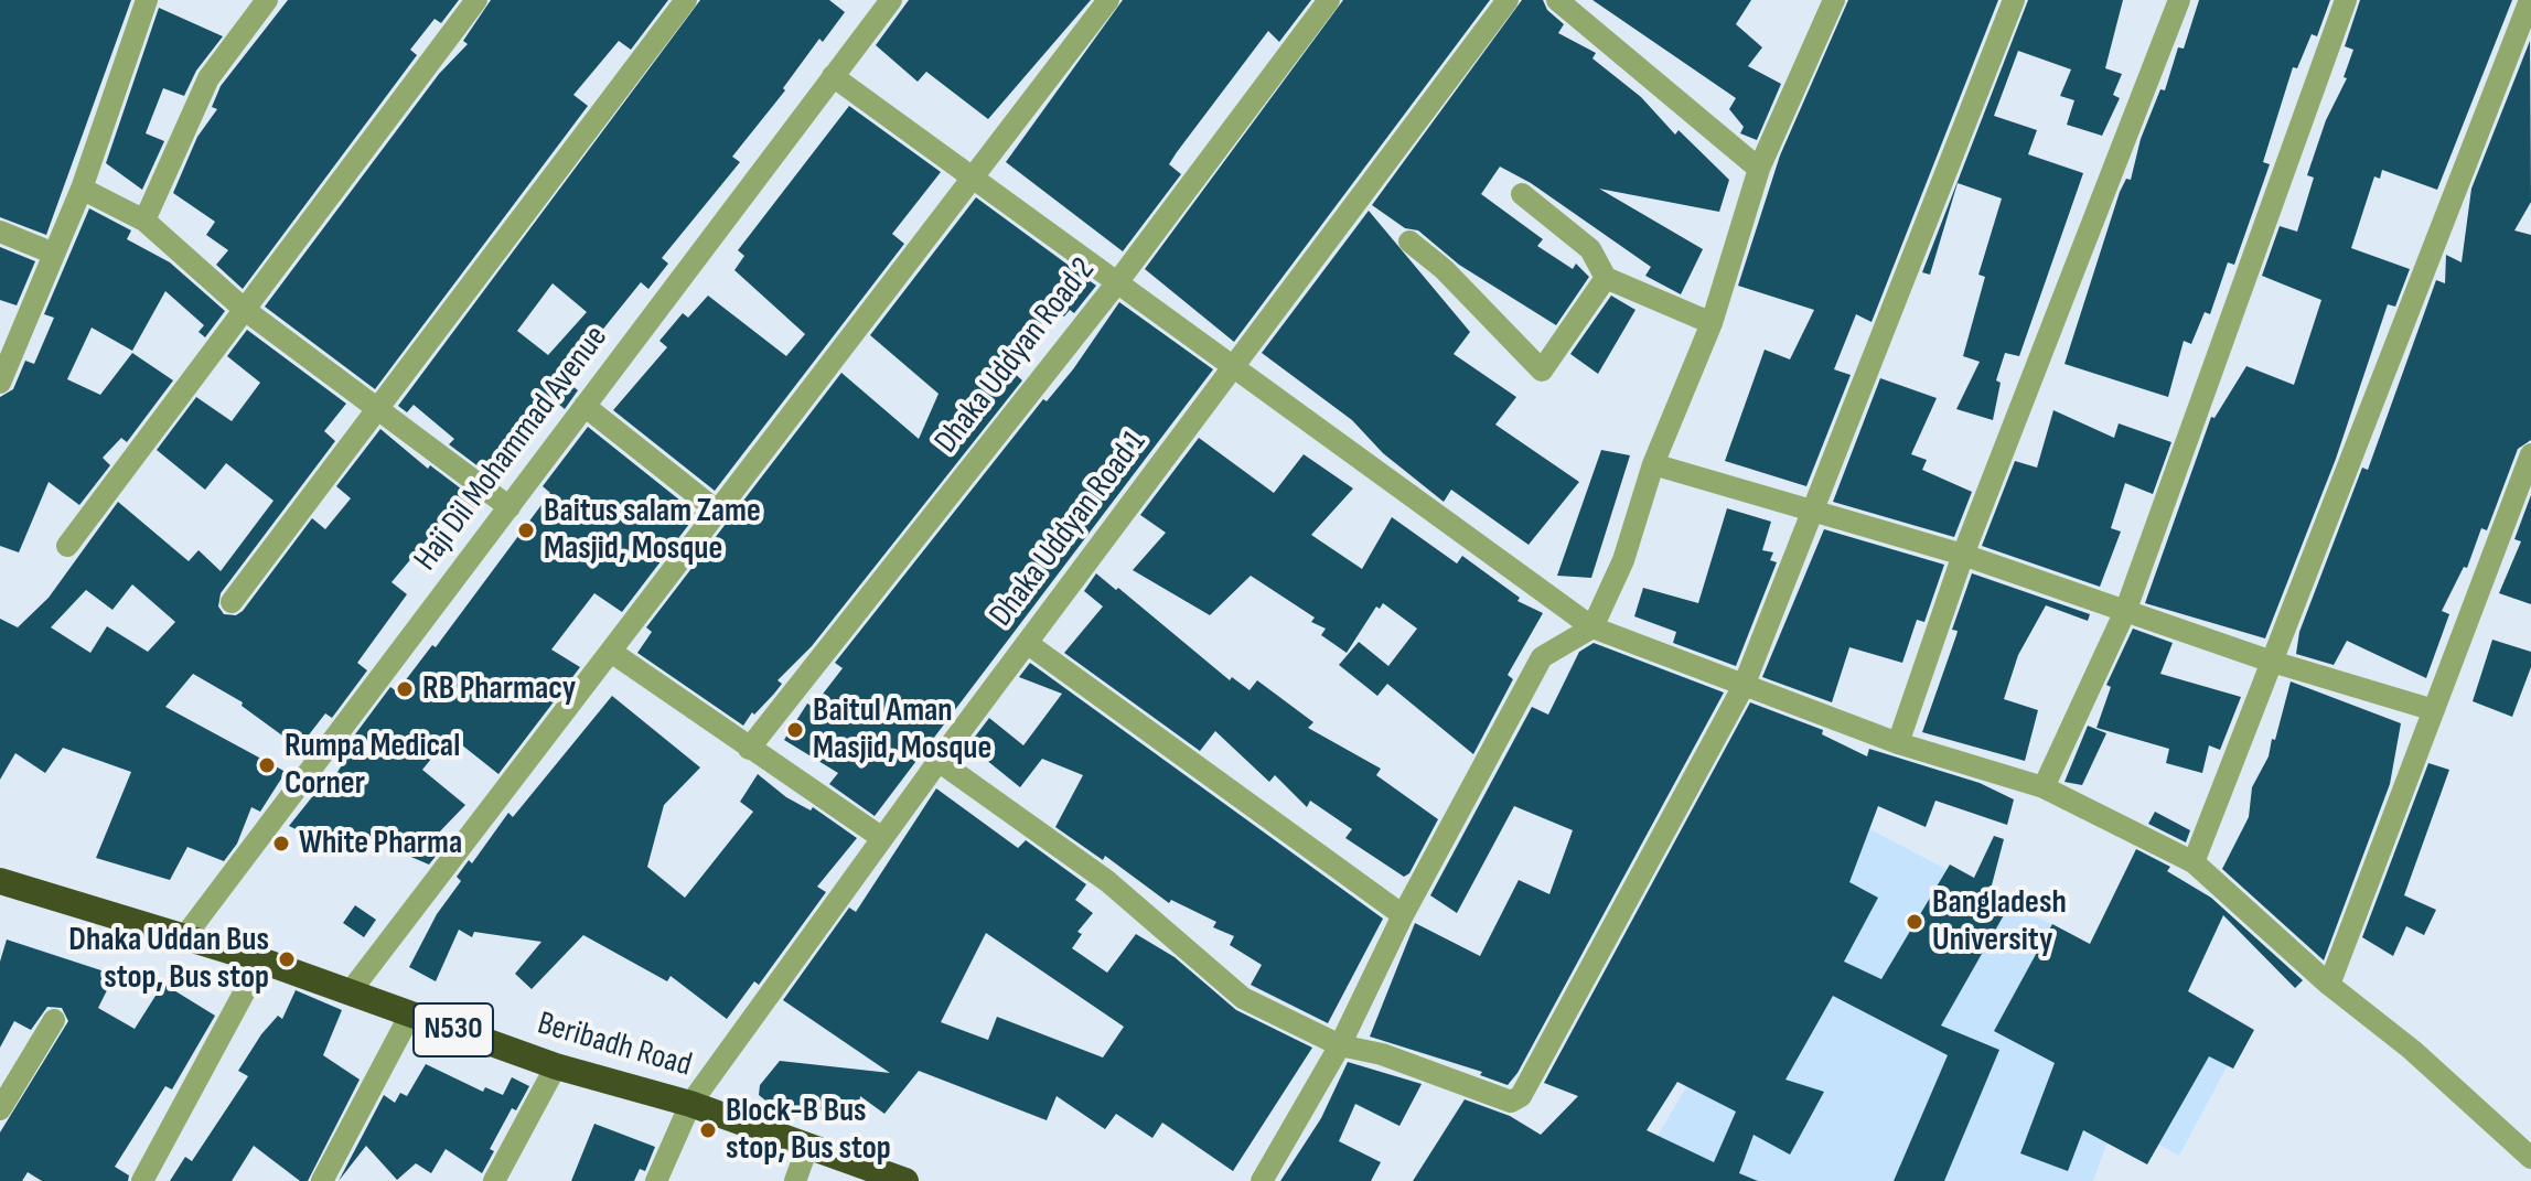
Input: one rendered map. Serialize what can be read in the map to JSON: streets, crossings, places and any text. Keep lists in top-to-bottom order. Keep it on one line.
{"streets":{"highway":["N530","Beribadh Road"],"street":["Dhaka Uddyan Road 2","Haji Dil Mohammad Avenue","Dhaka Uddyan Road 1"]},"crossings":[["Haji Dil Mohammad Avenue","Beribadh Road"],["Dhaka Uddyan Road 1","Beribadh Road"]],"places":["Baitus salam Zame Masjid, Mosque","RB Pharmacy","Baitul Aman Masjid, Mosque","Rumpa Medical Corner","White Pharma","Bangladesh University","Dhaka Uddan Bus stop, Bus stop","Block-B Bus stop, Bus stop"]}
